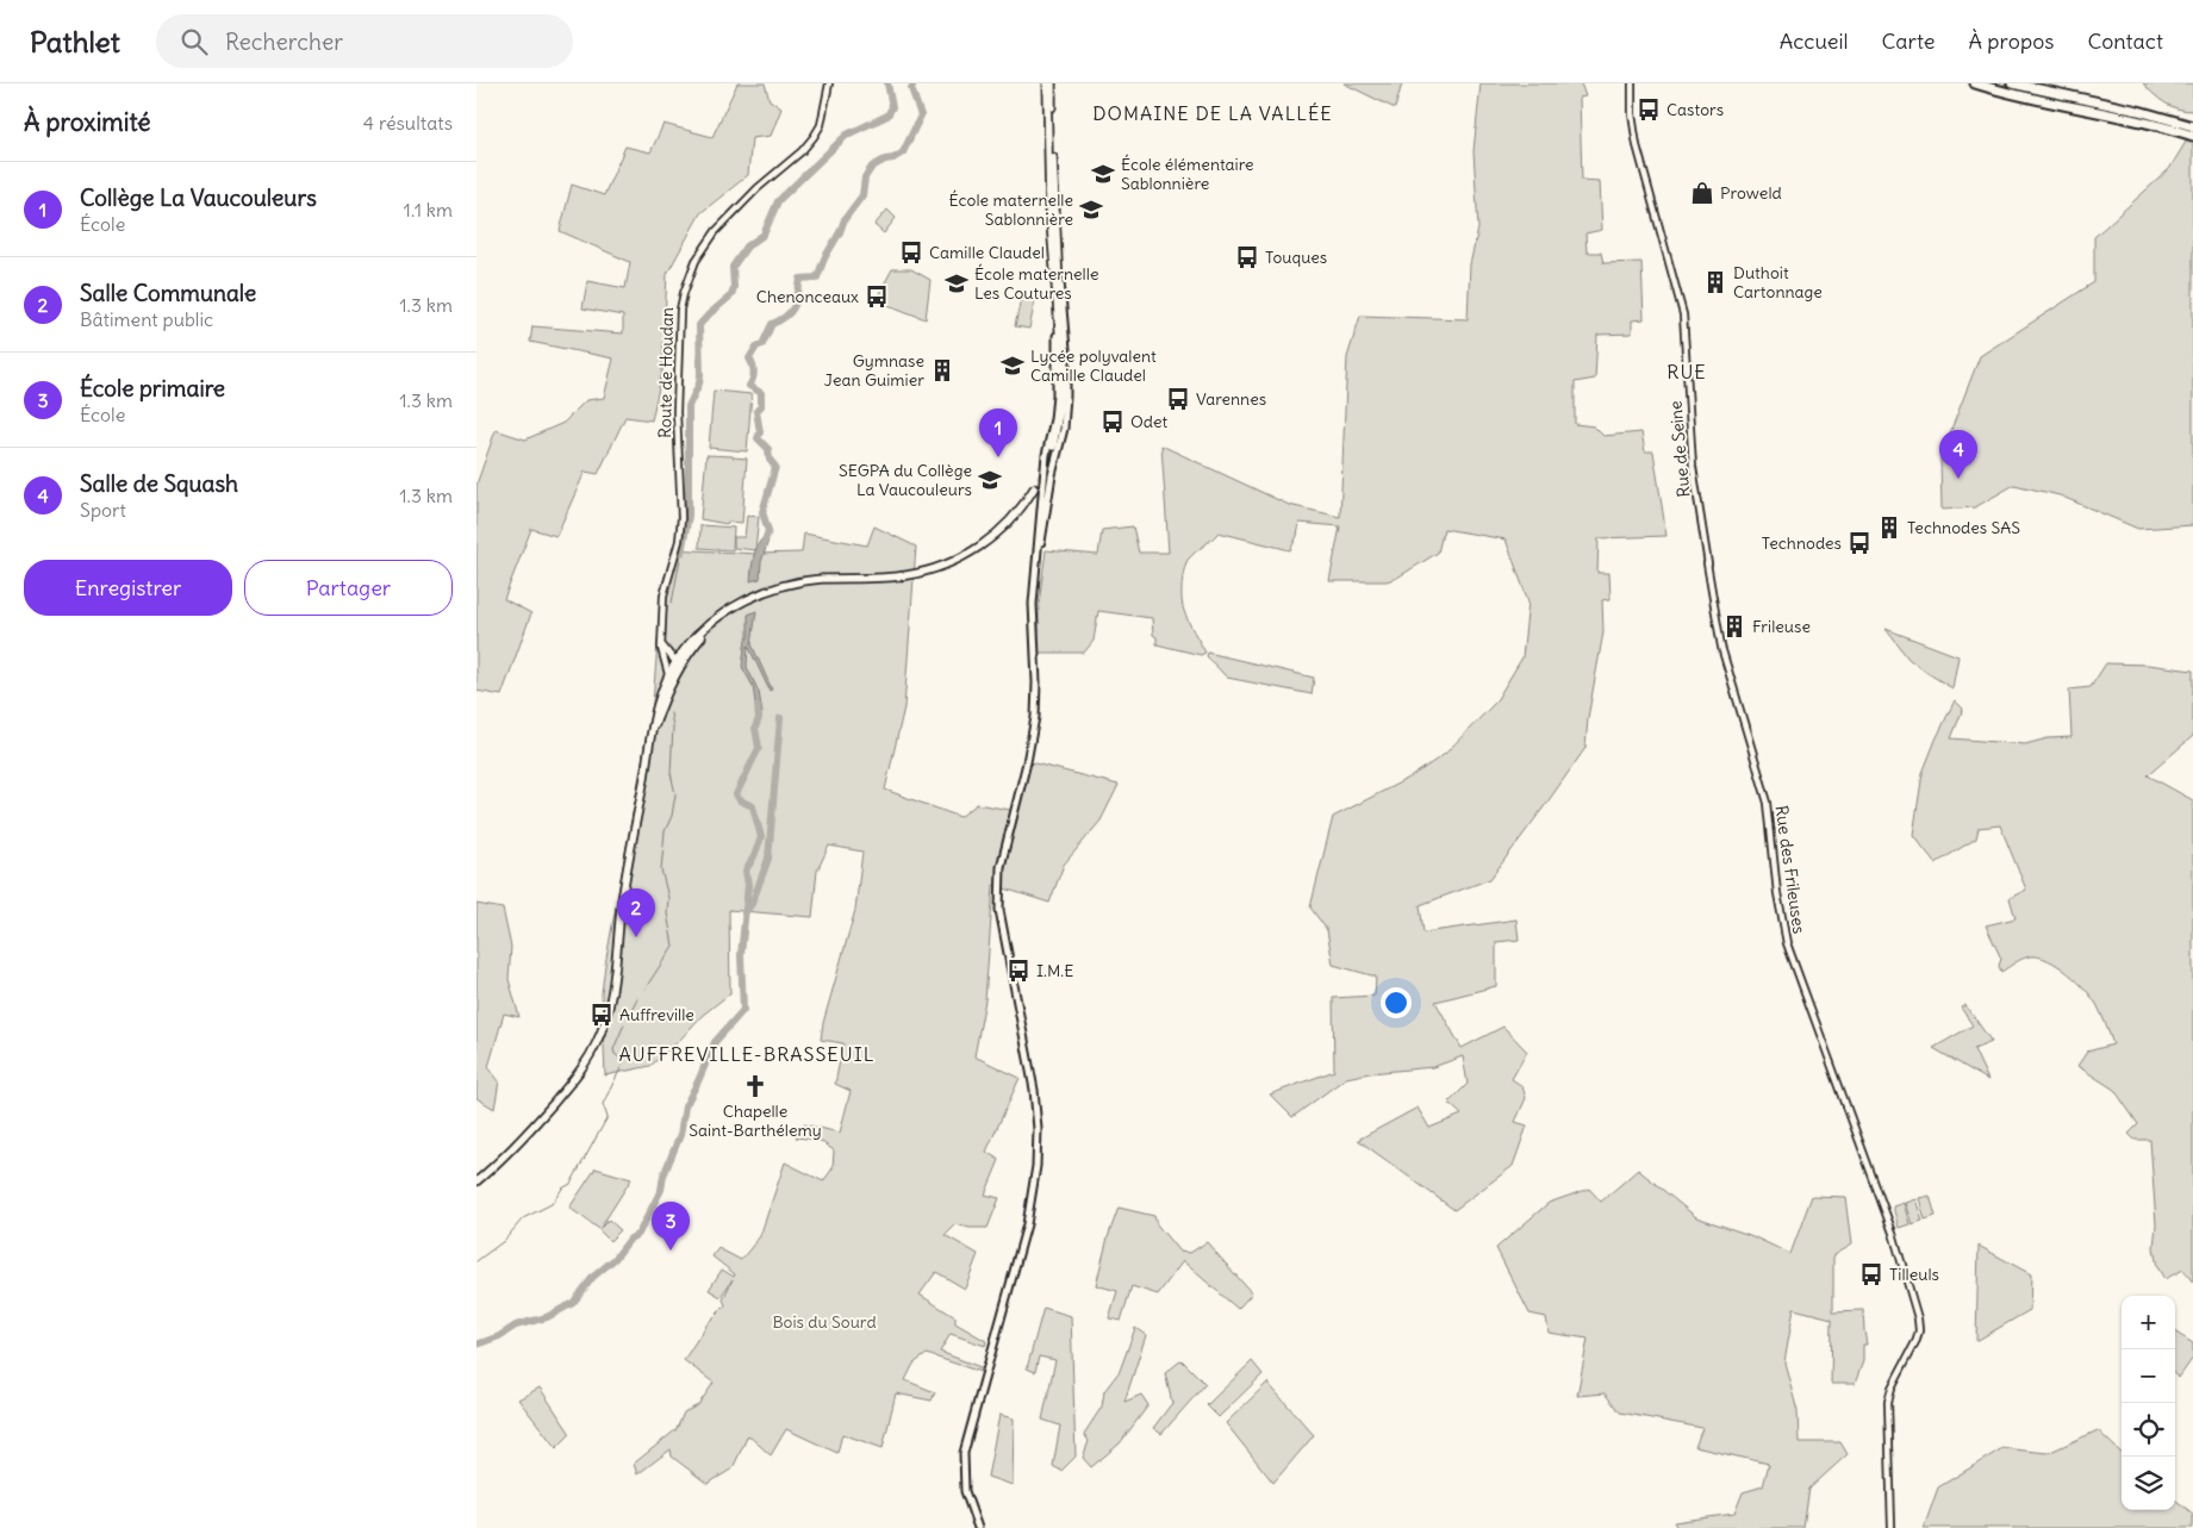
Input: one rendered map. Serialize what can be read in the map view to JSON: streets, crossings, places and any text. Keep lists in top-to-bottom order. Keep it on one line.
{"streets":{"street":["Route de Houdan","Rue de Seine","Rue des Frileuses"]},"crossings":[["Rue de Seine","Rue des Frileuses"]],"districts":["DOMAINE DE LA VALLÉE","RUE","AUFFREVILLE-BRASSEUIL"],"parks":["Bois du Sourd"],"places":{"bus stop":["Castors","Camille Claudel","Touques","Chenonceaux","Varennes","Odet","Technodes","I.M.E","Auffreville","Tilleuls"],"school or university":["École élémentaire Sablonnière","École maternelle Sablonnière","École maternelle Les Coutures","Lycée polyvalent Camille Claudel","SEGPA du Collège La Vaucouleurs"],"shop":["Proweld"],"building":["Duthoit Cartonnage","Gymnase Jean Guimier","Technodes SAS","Frileuse"],"church":["Chapelle Saint-Barthélemy"]},"page":{"header":"Pathlet","search":"Rechercher","nav":["Accueil","Carte","À propos","Contact"],"heading":["À proximité","4 résultats"],"list":[{"mark":"1","name":"Collège La Vaucouleurs","note":"École","value":"1.1 km"},{"mark":"2","name":"Salle Communale","note":"Bâtiment public","value":"1.3 km"},{"mark":"3","name":"École primaire","note":"École","value":"1.3 km"},{"mark":"4","name":"Salle de Squash","note":"Sport","value":"1.3 km"}],"pins":["1","4","2","3"],"buttons":["Enregistrer","Partager"],"map_buttons":["+","−"]}}
